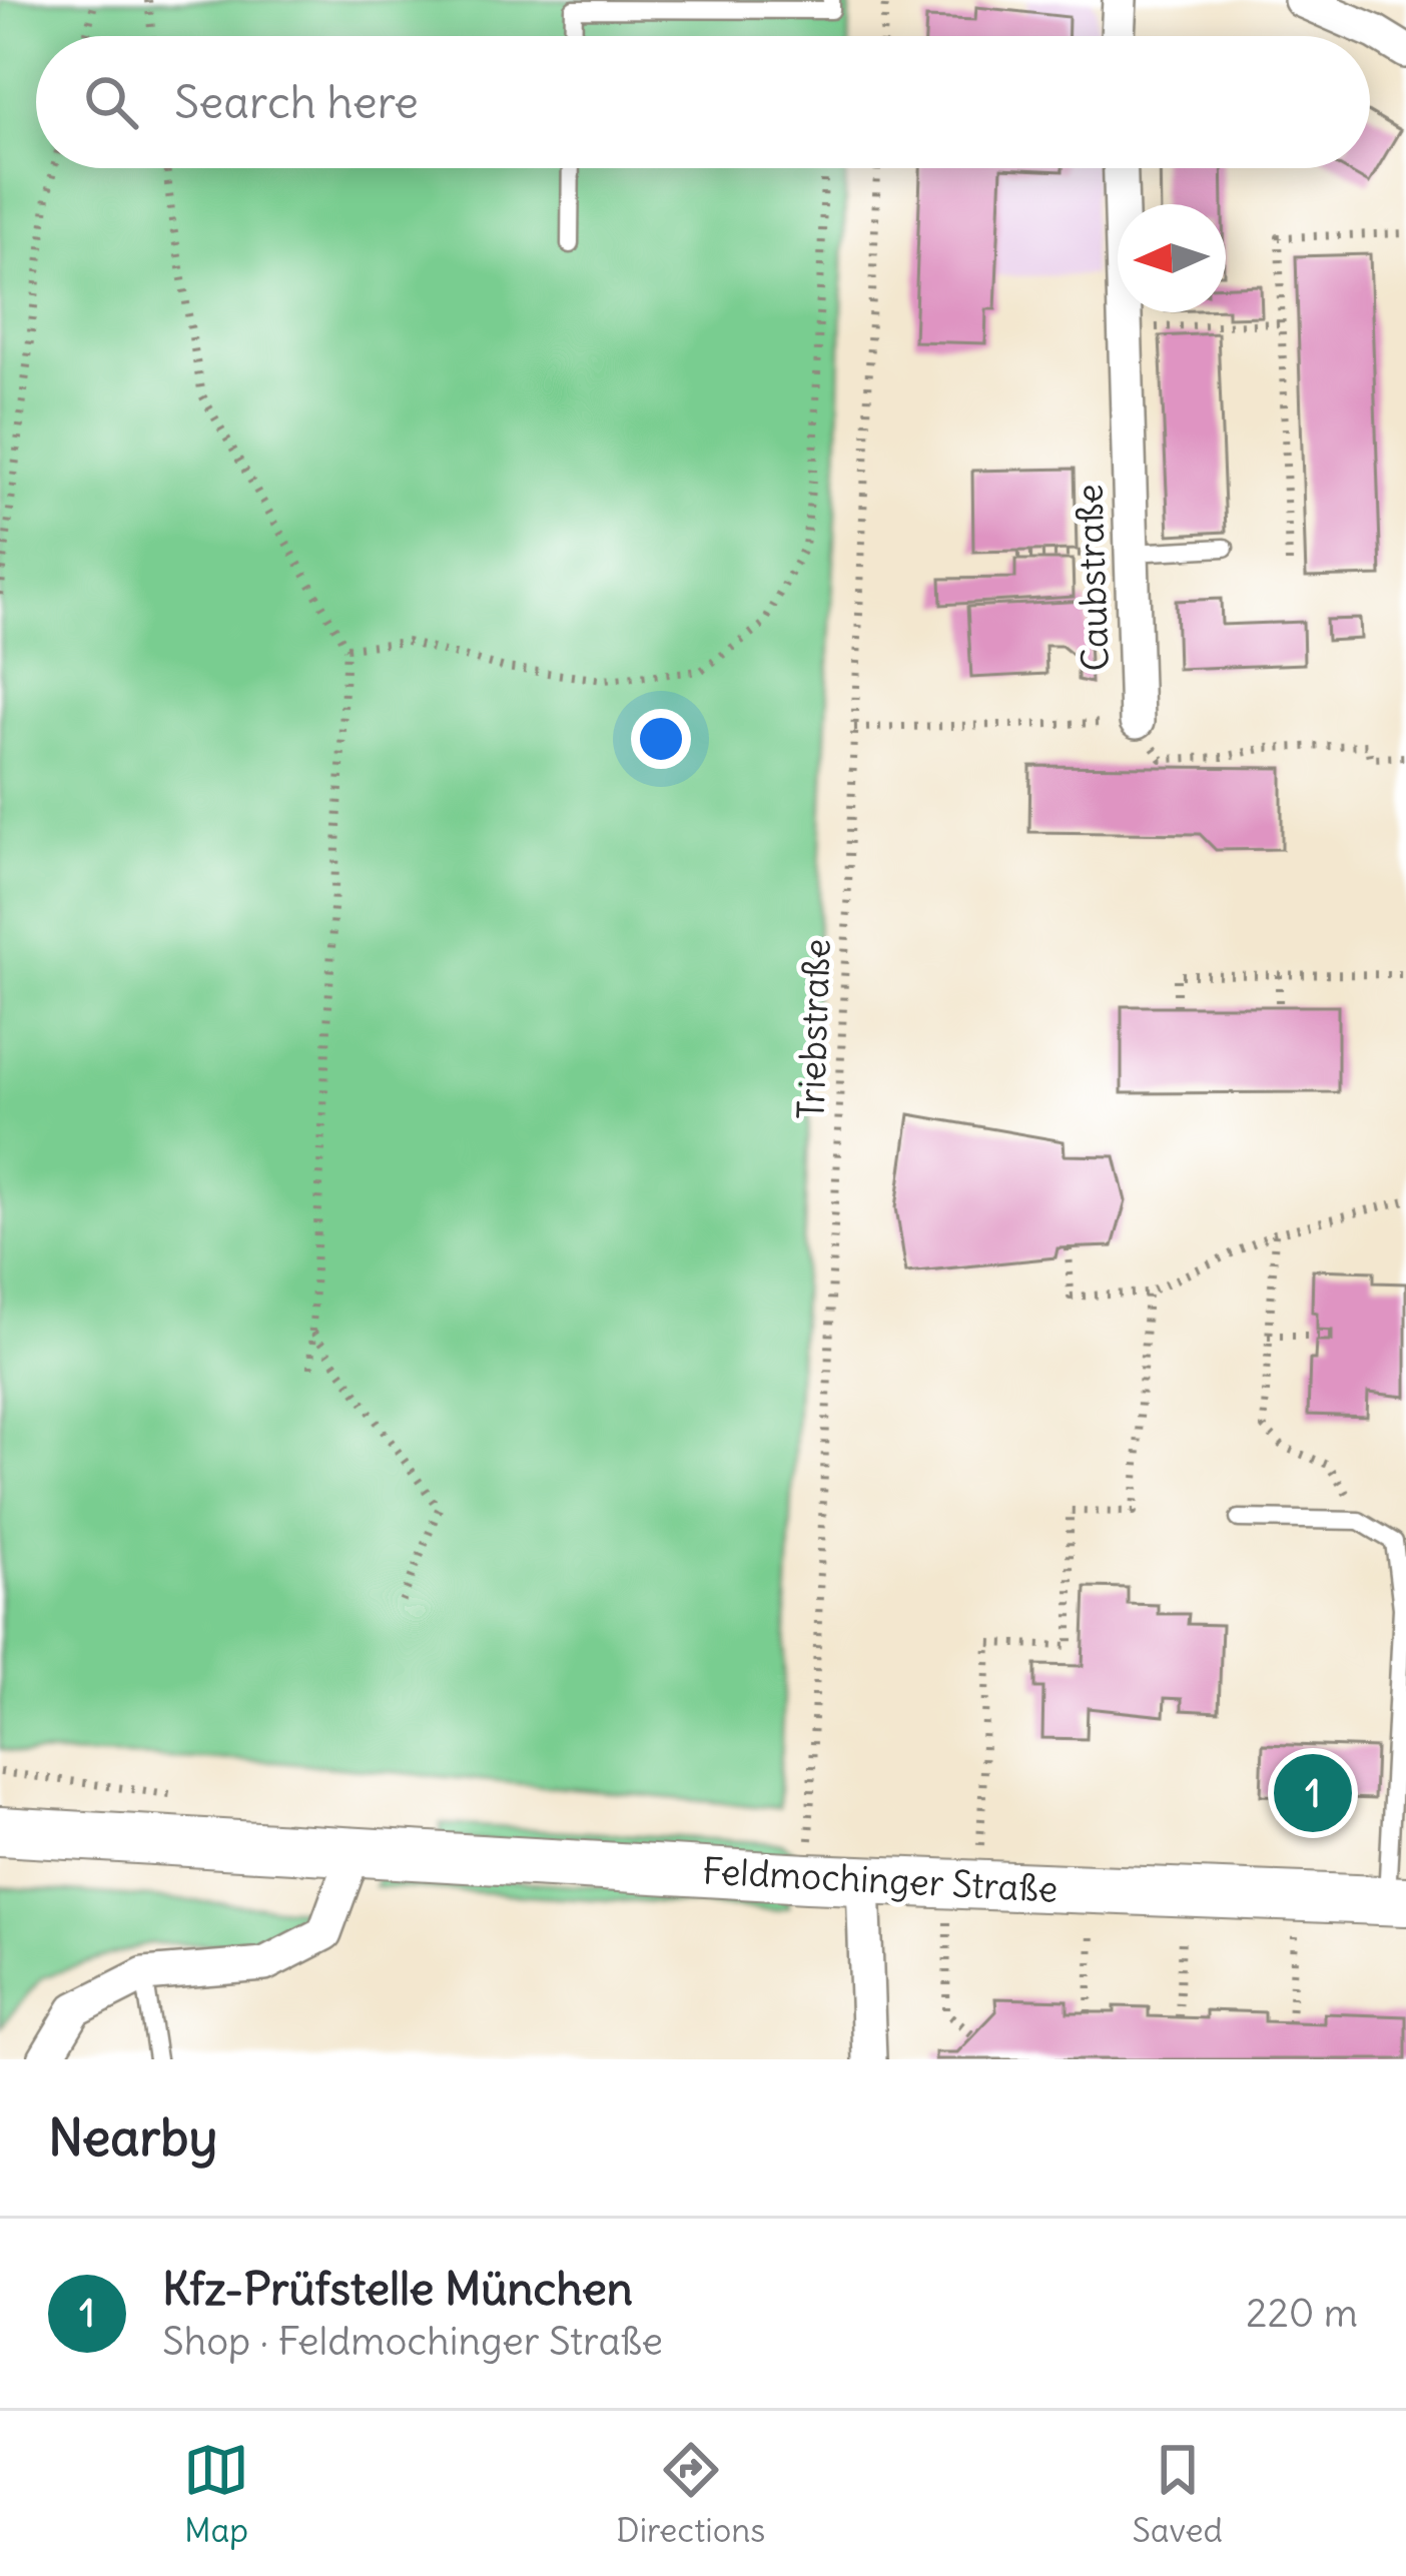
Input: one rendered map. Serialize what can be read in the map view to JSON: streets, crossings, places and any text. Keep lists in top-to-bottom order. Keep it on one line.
{"streets":{"street":["Caubstraße","Feldmochinger Straße"],"path":["Triebstraße"]},"crossings":[["Caubstraße","Triebstraße"],["Triebstraße","Feldmochinger Straße"]],"north":"left","page":{"search":"Search here","pins":"1","heading":"Nearby","list":[{"mark":"1","name":"Kfz-Prüfstelle München","note":"Shop · Feldmochinger Straße","value":"220 m"}],"nav":["Map","Directions","Saved"]}}
